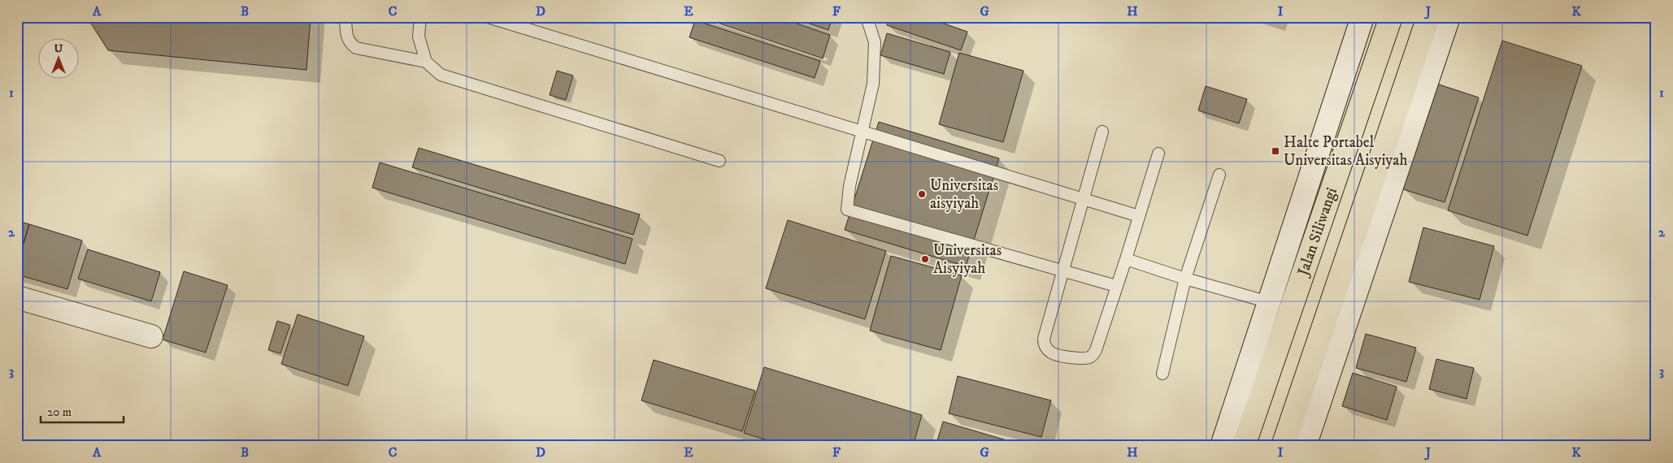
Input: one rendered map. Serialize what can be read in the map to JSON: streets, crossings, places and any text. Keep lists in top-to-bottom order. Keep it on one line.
{"streets":{"highway":["Jalan Siliwangi"]},"places":{"transit":["Halte Portabel Universitas Aisyiyah"],"other":["Universitas aisyiyah","Universitas Aisyiyah"]},"scale_bar":"20 m","north":"top","grid":{"columns":["A","B","C","D","E","F","G","H","I","J","K"],"rows":["1","2","3"]}}
